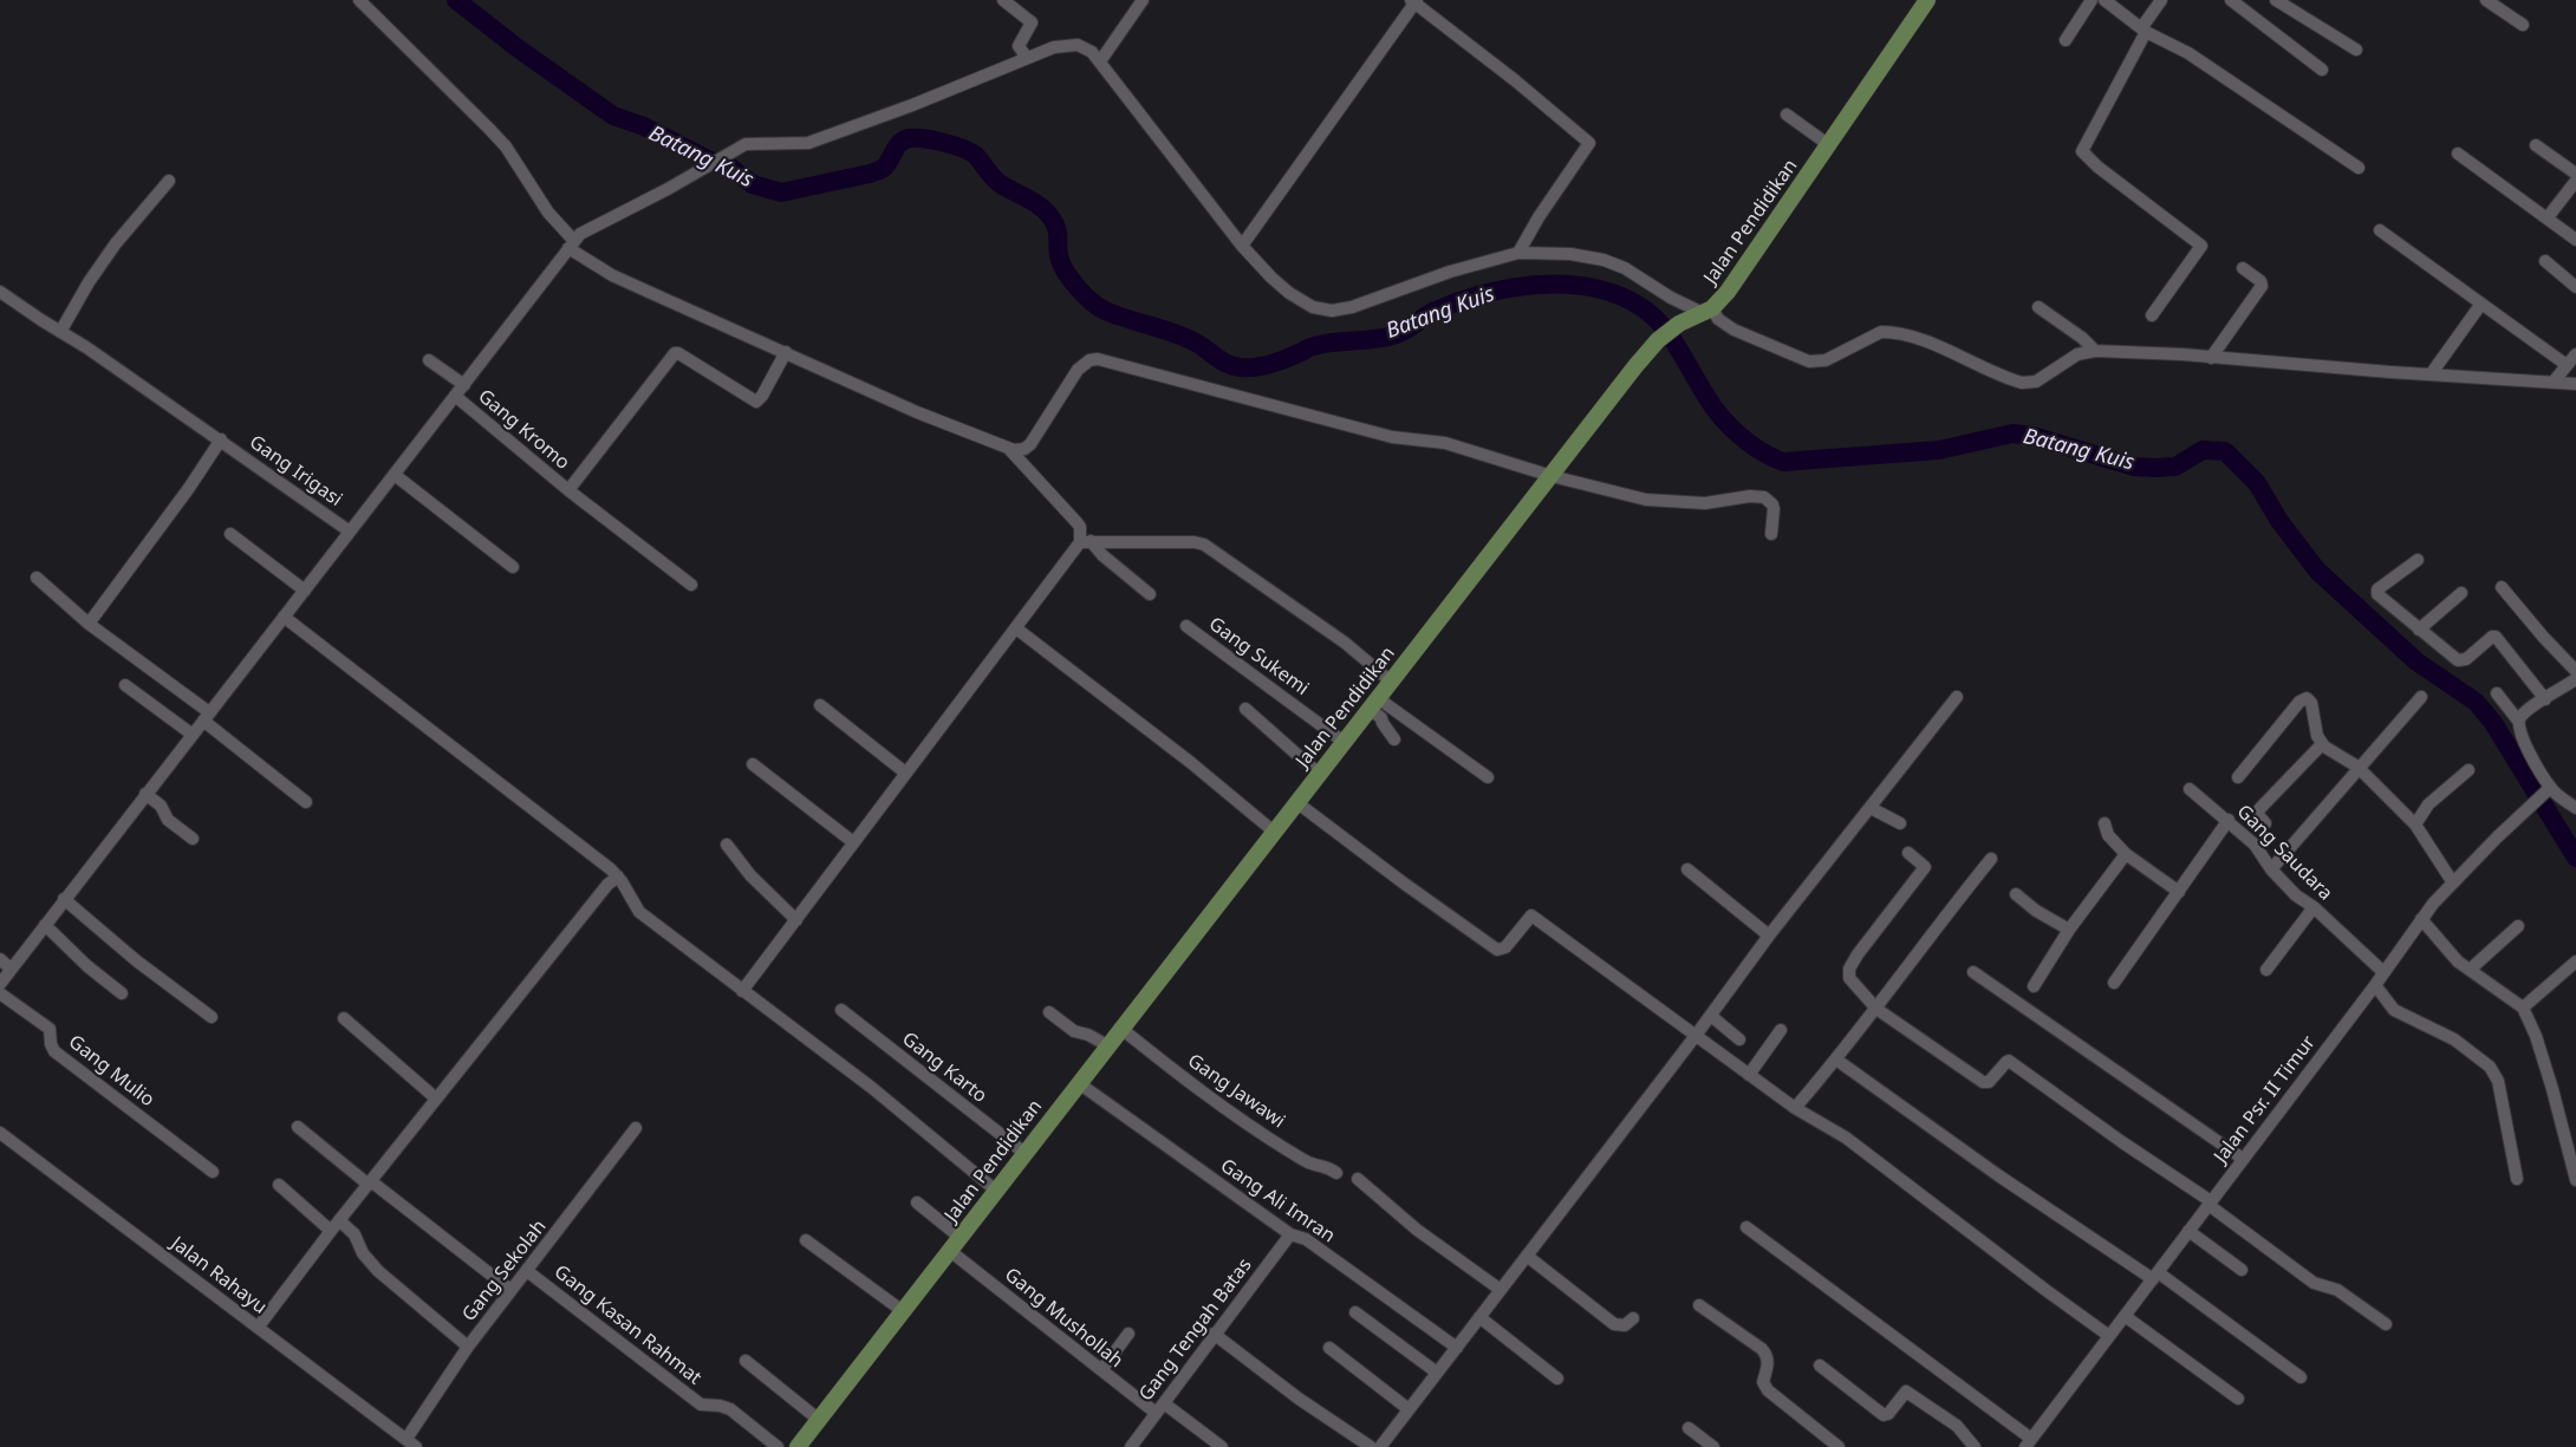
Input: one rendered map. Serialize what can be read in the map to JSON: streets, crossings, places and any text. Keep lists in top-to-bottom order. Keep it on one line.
{"streets":{"main road":["Jalan Pendidikan"],"street":["Gang Kromo","Gang Irigasi","Gang Sukemi","Gang Saudara","Gang Karto","Gang Mulio","Gang Jawawi","Jalan Psr. II Timur","Gang Ali Imran","Gang Sekolah","Jalan Rahayu","Gang Mushollah","Gang Kasan Rahmat","Gang Tengah Batas"]},"crossings":[["Jalan Pendidikan","Gang Sukemi"],["Jalan Pendidikan","Gang Karto"],["Jalan Pendidikan","Gang Jawawi"],["Jalan Pendidikan","Gang Ali Imran"],["Jalan Pendidikan","Gang Mushollah"],["Gang Saudara","Jalan Psr. II Timur"],["Gang Ali Imran","Gang Tengah Batas"],["Gang Sekolah","Jalan Rahayu"],["Gang Sekolah","Gang Kasan Rahmat"],["Gang Mushollah","Gang Tengah Batas"]],"water":["Batang Kuis"]}
